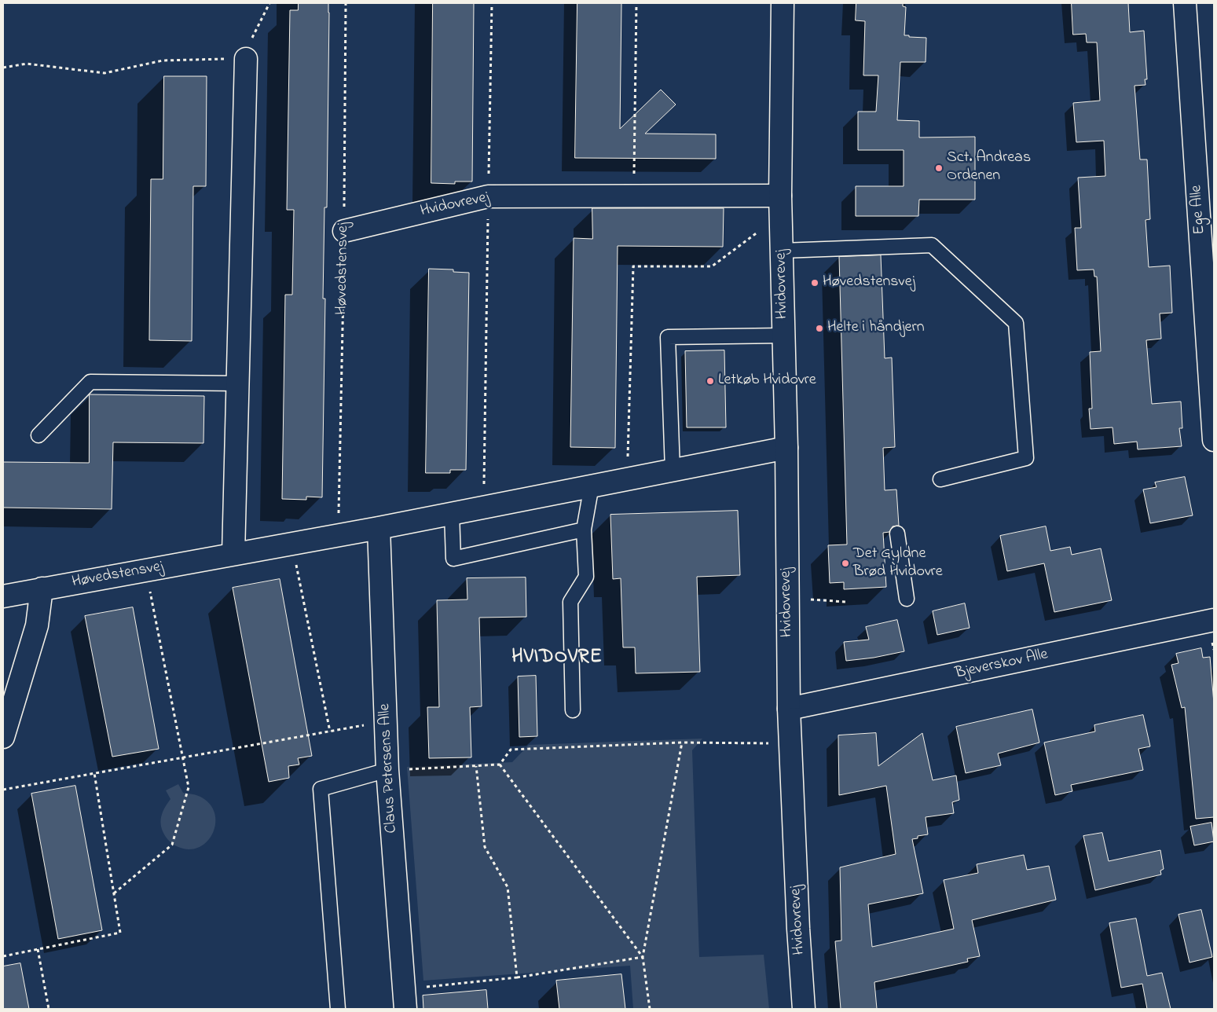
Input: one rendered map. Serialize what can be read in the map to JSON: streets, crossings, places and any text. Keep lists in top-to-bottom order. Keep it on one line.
{"streets":{"street":["Hvidovrevej","Ege Alle","Høvedstensvej","Bjeverskov Alle","Claus Petersens Alle"]},"crossings":[["Hvidovrevej","Høvedstensvej"],["Hvidovrevej","Bjeverskov Alle"],["Høvedstensvej","Claus Petersens Alle"]],"districts":["HVIDOVRE"],"places":["Sct. Andreas Ordenen","Høvedstensvej","Helte i håndjern","Letkøb Hvidovre","Det Gyldne Brød Hvidovre"]}
